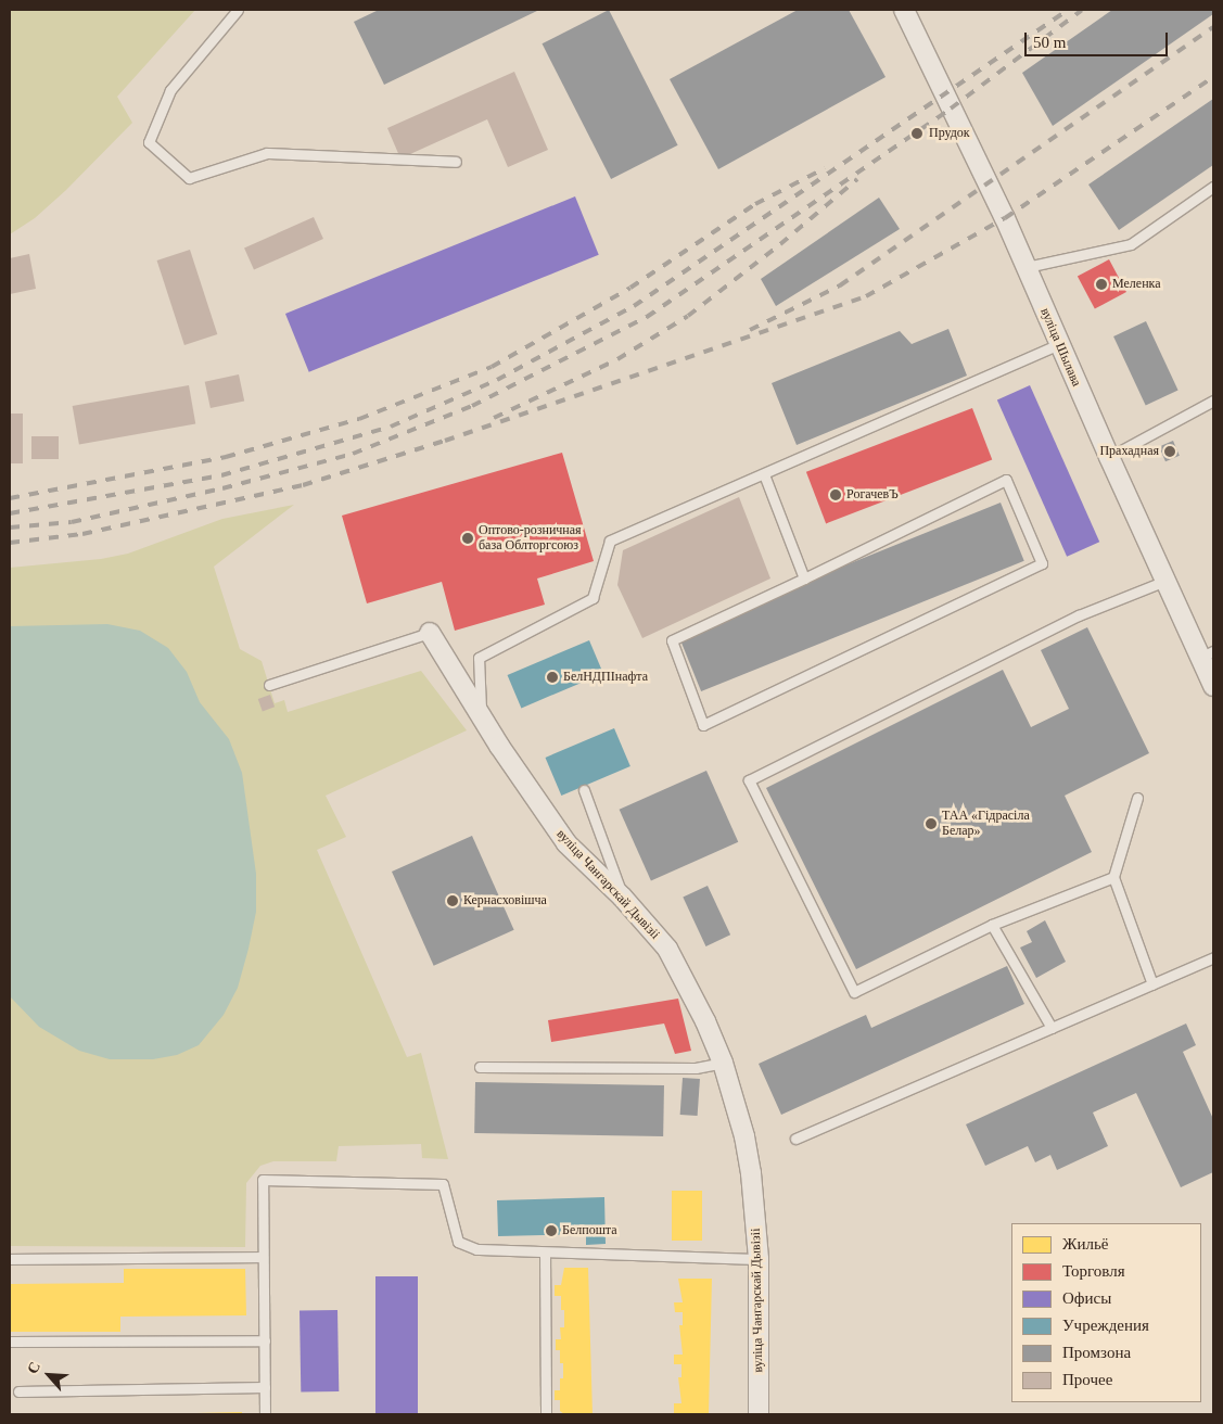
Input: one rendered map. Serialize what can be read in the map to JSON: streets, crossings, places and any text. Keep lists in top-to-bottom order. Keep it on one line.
{"streets":{"street":["вуліца Шылава","вуліца Чангарскай Дывізіі"]},"places":["Прудок","Меленка","Прахадная","РогачевЪ","Оптово-розничная база Облторгсоюз","БелНДПІнафта","ТАА «Гідрасіла Белар»","Кернасховішча","Белпошта"],"legend":["Жильё","Торговля","Офисы","Учреждения","Промзона","Прочее"],"scale_bar":"50 m","north":"top left"}
